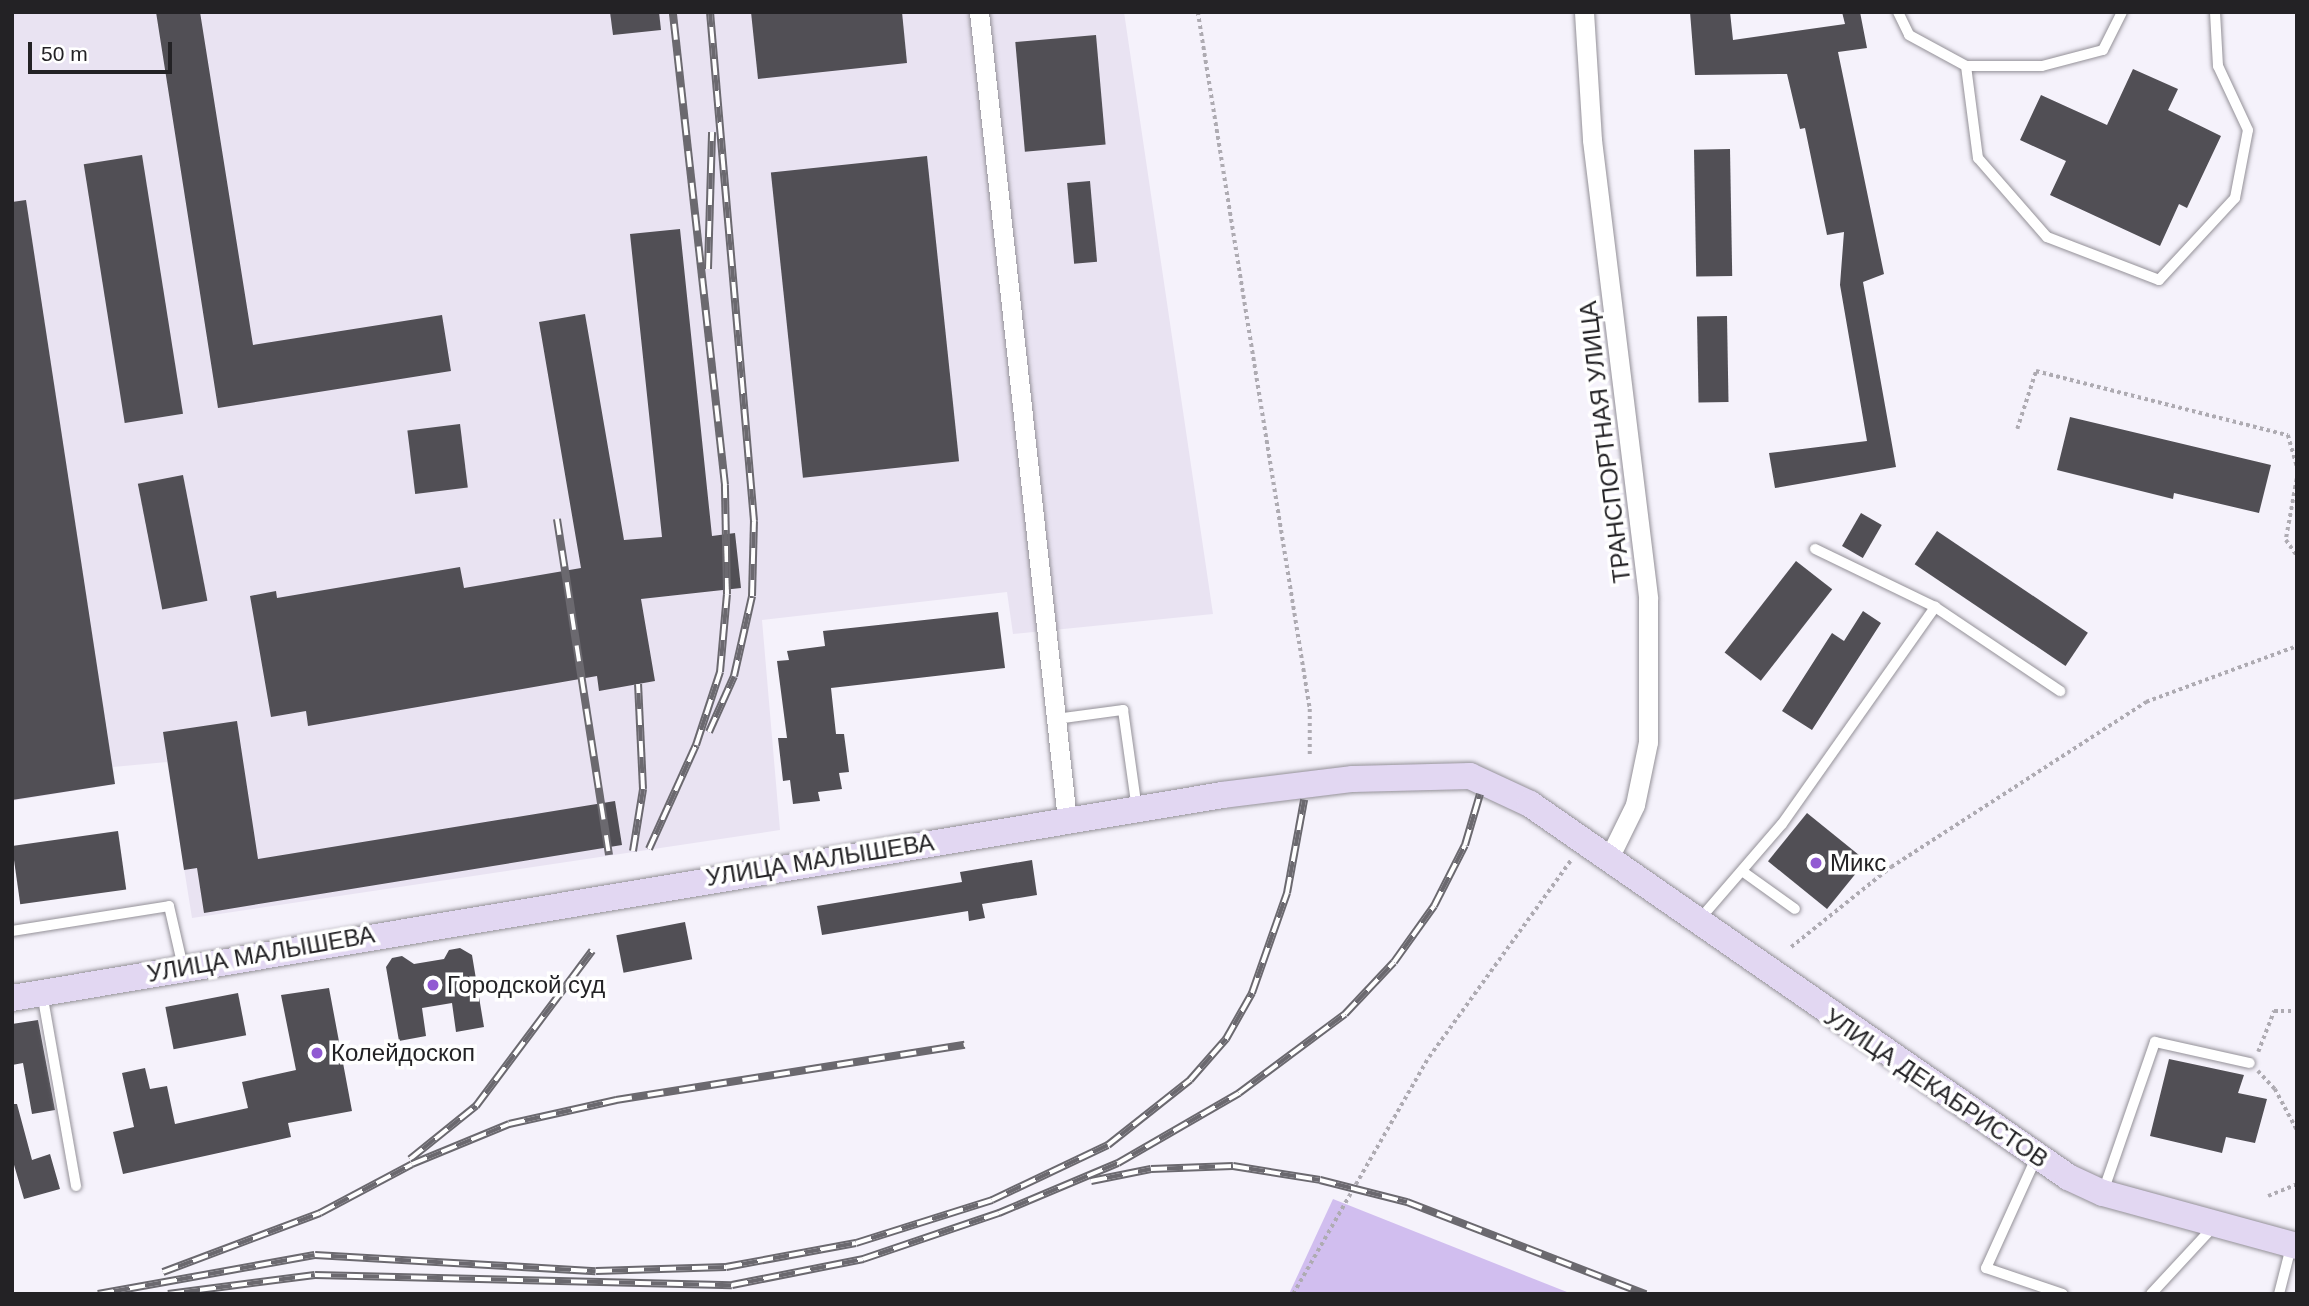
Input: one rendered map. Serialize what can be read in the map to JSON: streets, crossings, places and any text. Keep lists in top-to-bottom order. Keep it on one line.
{"streets":{"main road":["УЛИЦА МАЛЫШЕВА","УЛИЦА ДЕКАБРИСТОВ"],"street":["ТРАНСПОРТНАЯ УЛИЦА"]},"crossings":[["ТРАНСПОРТНАЯ УЛИЦА","УЛИЦА МАЛЫШЕВА"],["ТРАНСПОРТНАЯ УЛИЦА","УЛИЦА ДЕКАБРИСТОВ"],["УЛИЦА МАЛЫШЕВА","УЛИЦА ДЕКАБРИСТОВ"]],"places":["Микс","Городской суд","Колейдоскоп"],"scale_bar":"50 m"}
